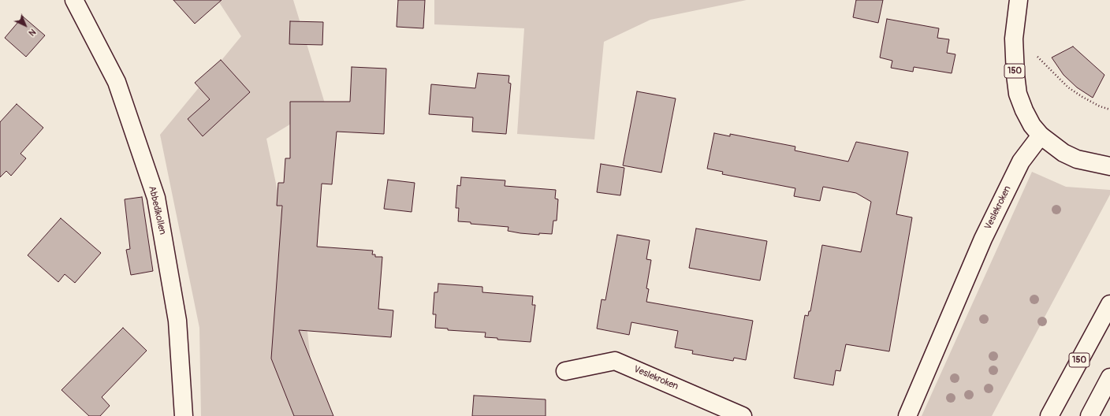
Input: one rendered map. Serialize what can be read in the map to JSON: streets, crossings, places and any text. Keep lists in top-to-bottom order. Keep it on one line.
{"streets":{"main road":["150","Veslekroken","Abbedikollen"]},"crossings":[["150","Veslekroken"]],"north":"bottom right"}
